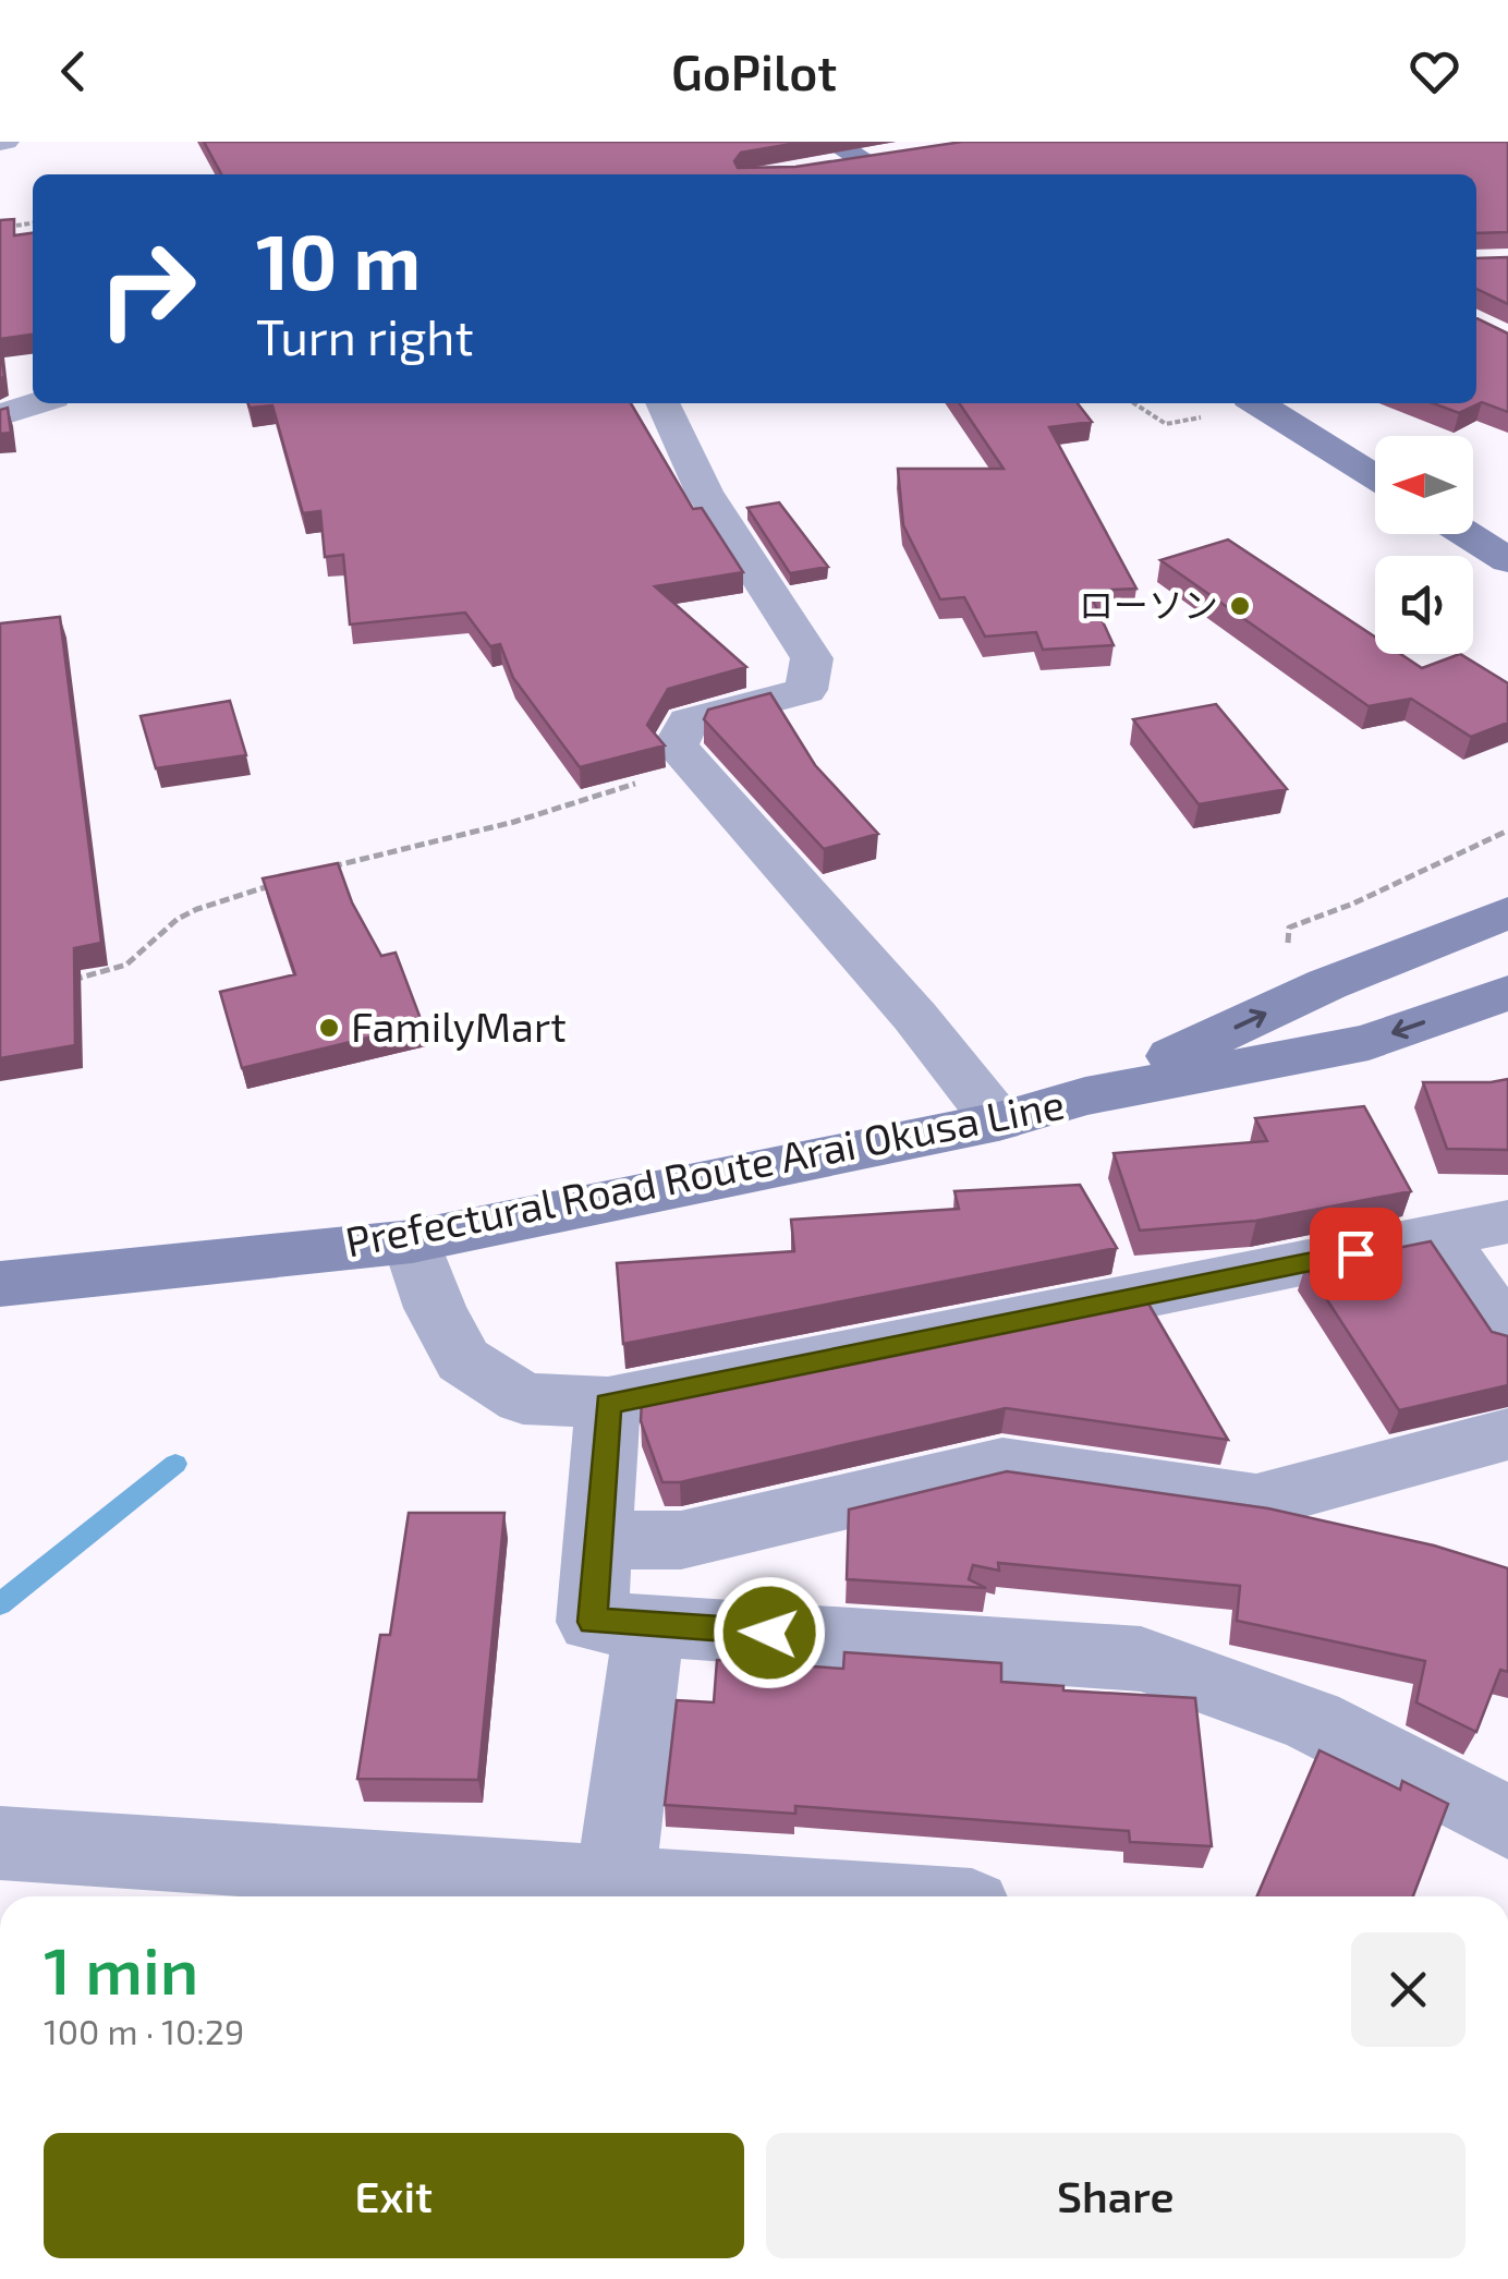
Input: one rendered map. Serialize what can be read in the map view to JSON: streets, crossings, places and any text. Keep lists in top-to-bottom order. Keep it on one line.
{"streets":{"main road":["Prefectural Road Route Arai Okusa Line"]},"places":["ローソン","FamilyMart"],"north":"left","page":{"header":"GoPilot","turn":["10 m","Turn right"],"heading":["1 min","100 m · 10:29"],"buttons":["Exit","Share"]}}
